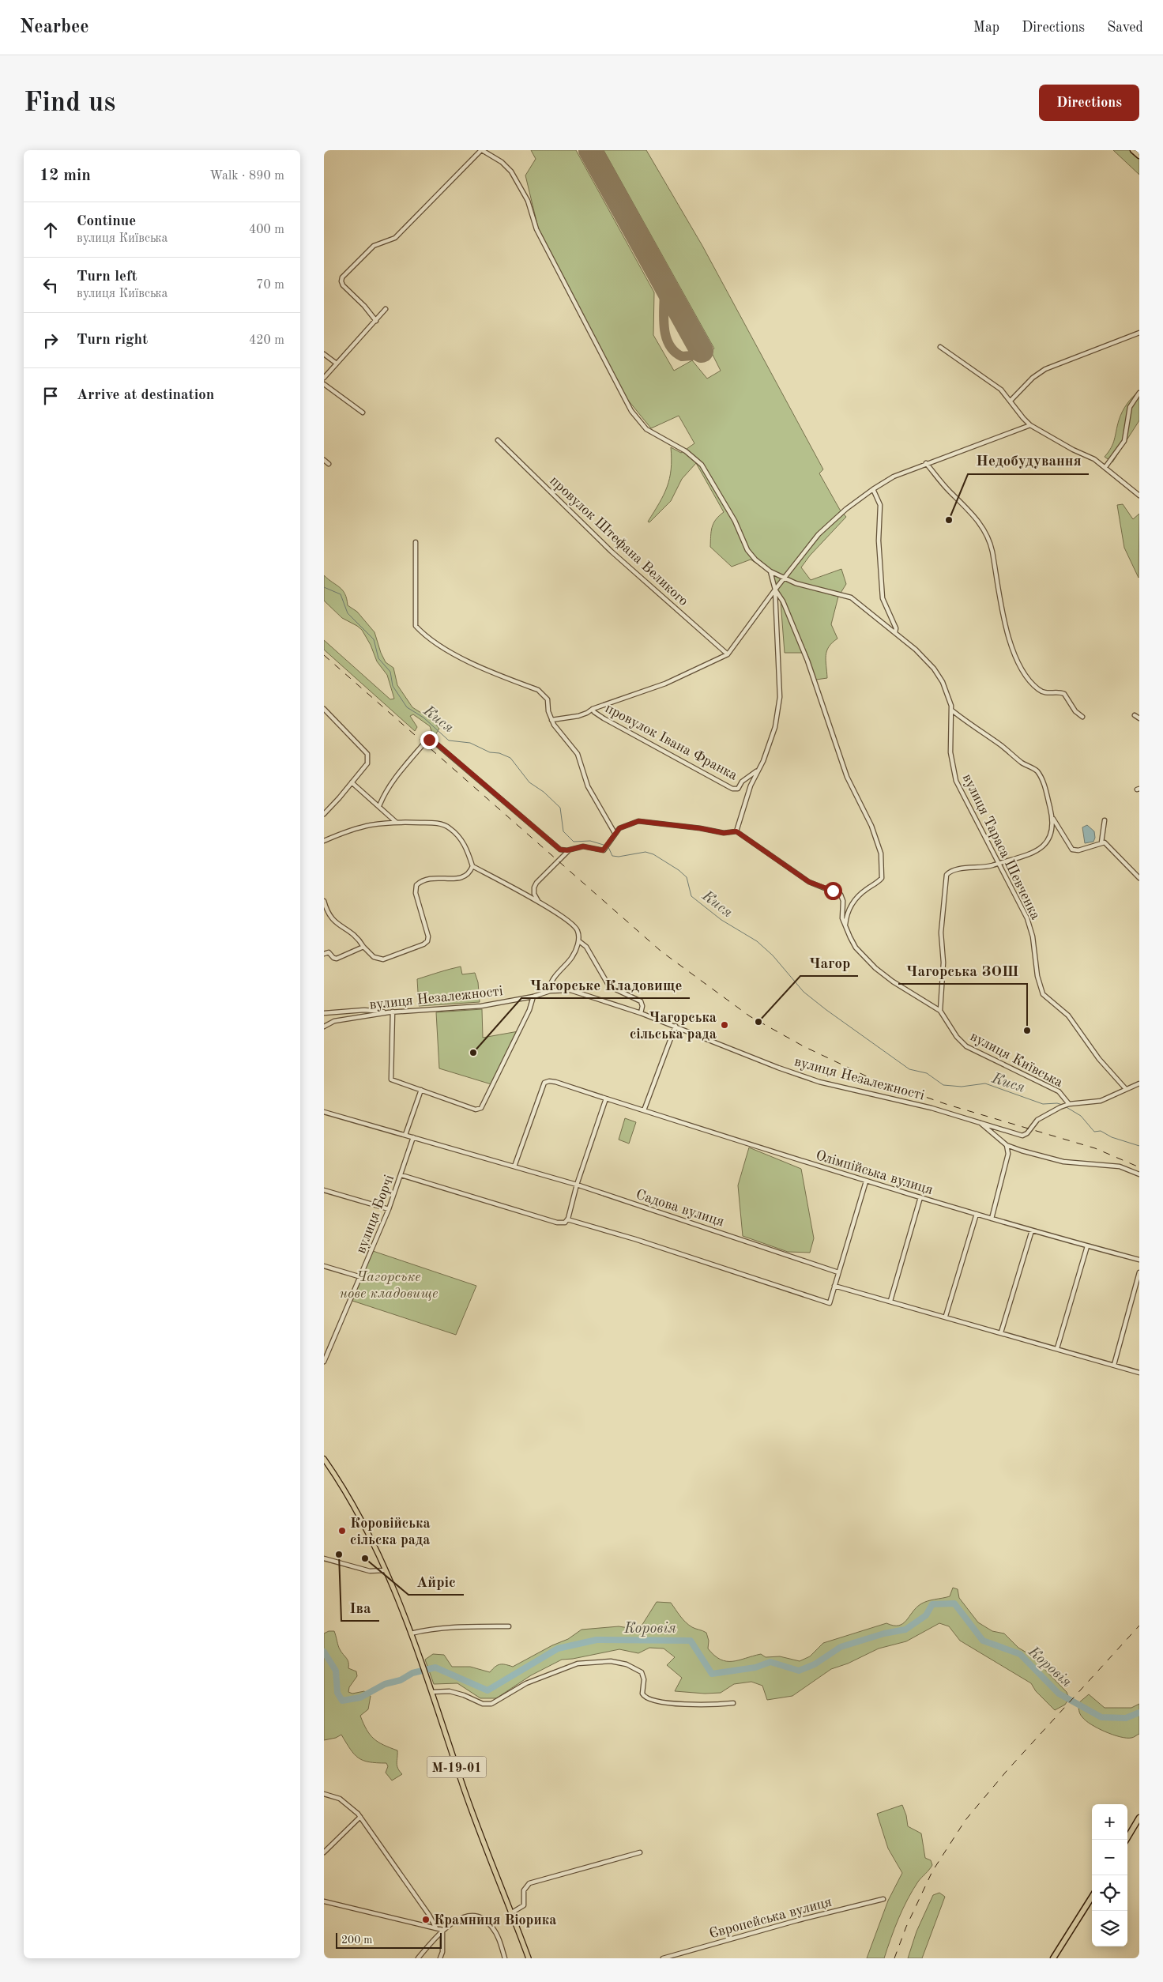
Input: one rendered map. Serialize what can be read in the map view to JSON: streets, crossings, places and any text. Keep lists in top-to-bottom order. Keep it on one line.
{"streets":{"main road":["М-19-01"],"street":["провулок Штефана Великого","провулок Івана Франка","вулиця Тараса Шевченка","вулиця Незалежності","вулиця Київська","Олімпійська вулиця","Садова вулиця","вулиця Борчі","Європейська вулиця"]},"crossings":[["вулиця Незалежності","вулиця Київська"],["Олімпійська вулиця","Садова вулиця"],["Садова вулиця","вулиця Борчі"]],"water":["Кися","Коровія"],"parks":["Чагорське нове кладовище"],"places":["Недобудування","Чагор","Чагорська сільська рада","Чагорська ЗОШ","Чагорське Кладовище","Коровійська сільска рада","Іва","Айріс","Крамниця Віорика"],"scale_bar":"200 m","page":{"header":"Nearbee","nav":["Map","Directions","Saved"],"buttons":"Directions","title":"Find us","heading":["12 min","Walk · 890 m"],"list":[["Continue","вулиця Київська","400 m"],["Turn left","вулиця Київська","70 m"],["Turn right","420 m"],"Arrive at destination"],"map_buttons":["+","−"],"scale":"200 m"}}
